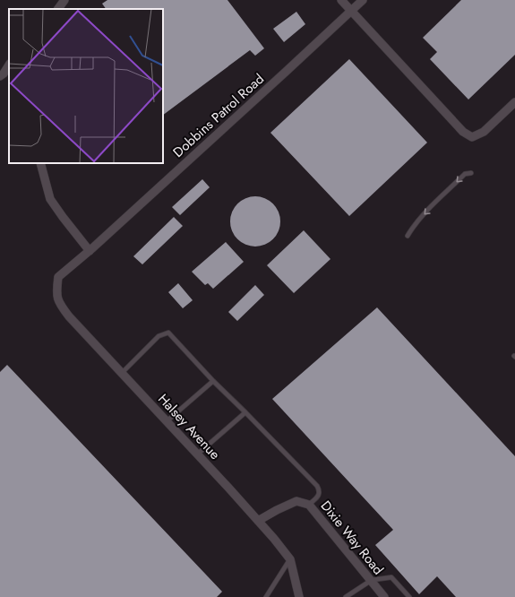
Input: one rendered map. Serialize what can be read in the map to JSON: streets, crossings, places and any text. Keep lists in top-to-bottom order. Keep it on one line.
{"streets":{"street":["Dobbins Patrol Road","Halsey Avenue","Dixie Way Road"]},"crossings":[["Dobbins Patrol Road","Halsey Avenue"],["Halsey Avenue","Dixie Way Road"]]}
